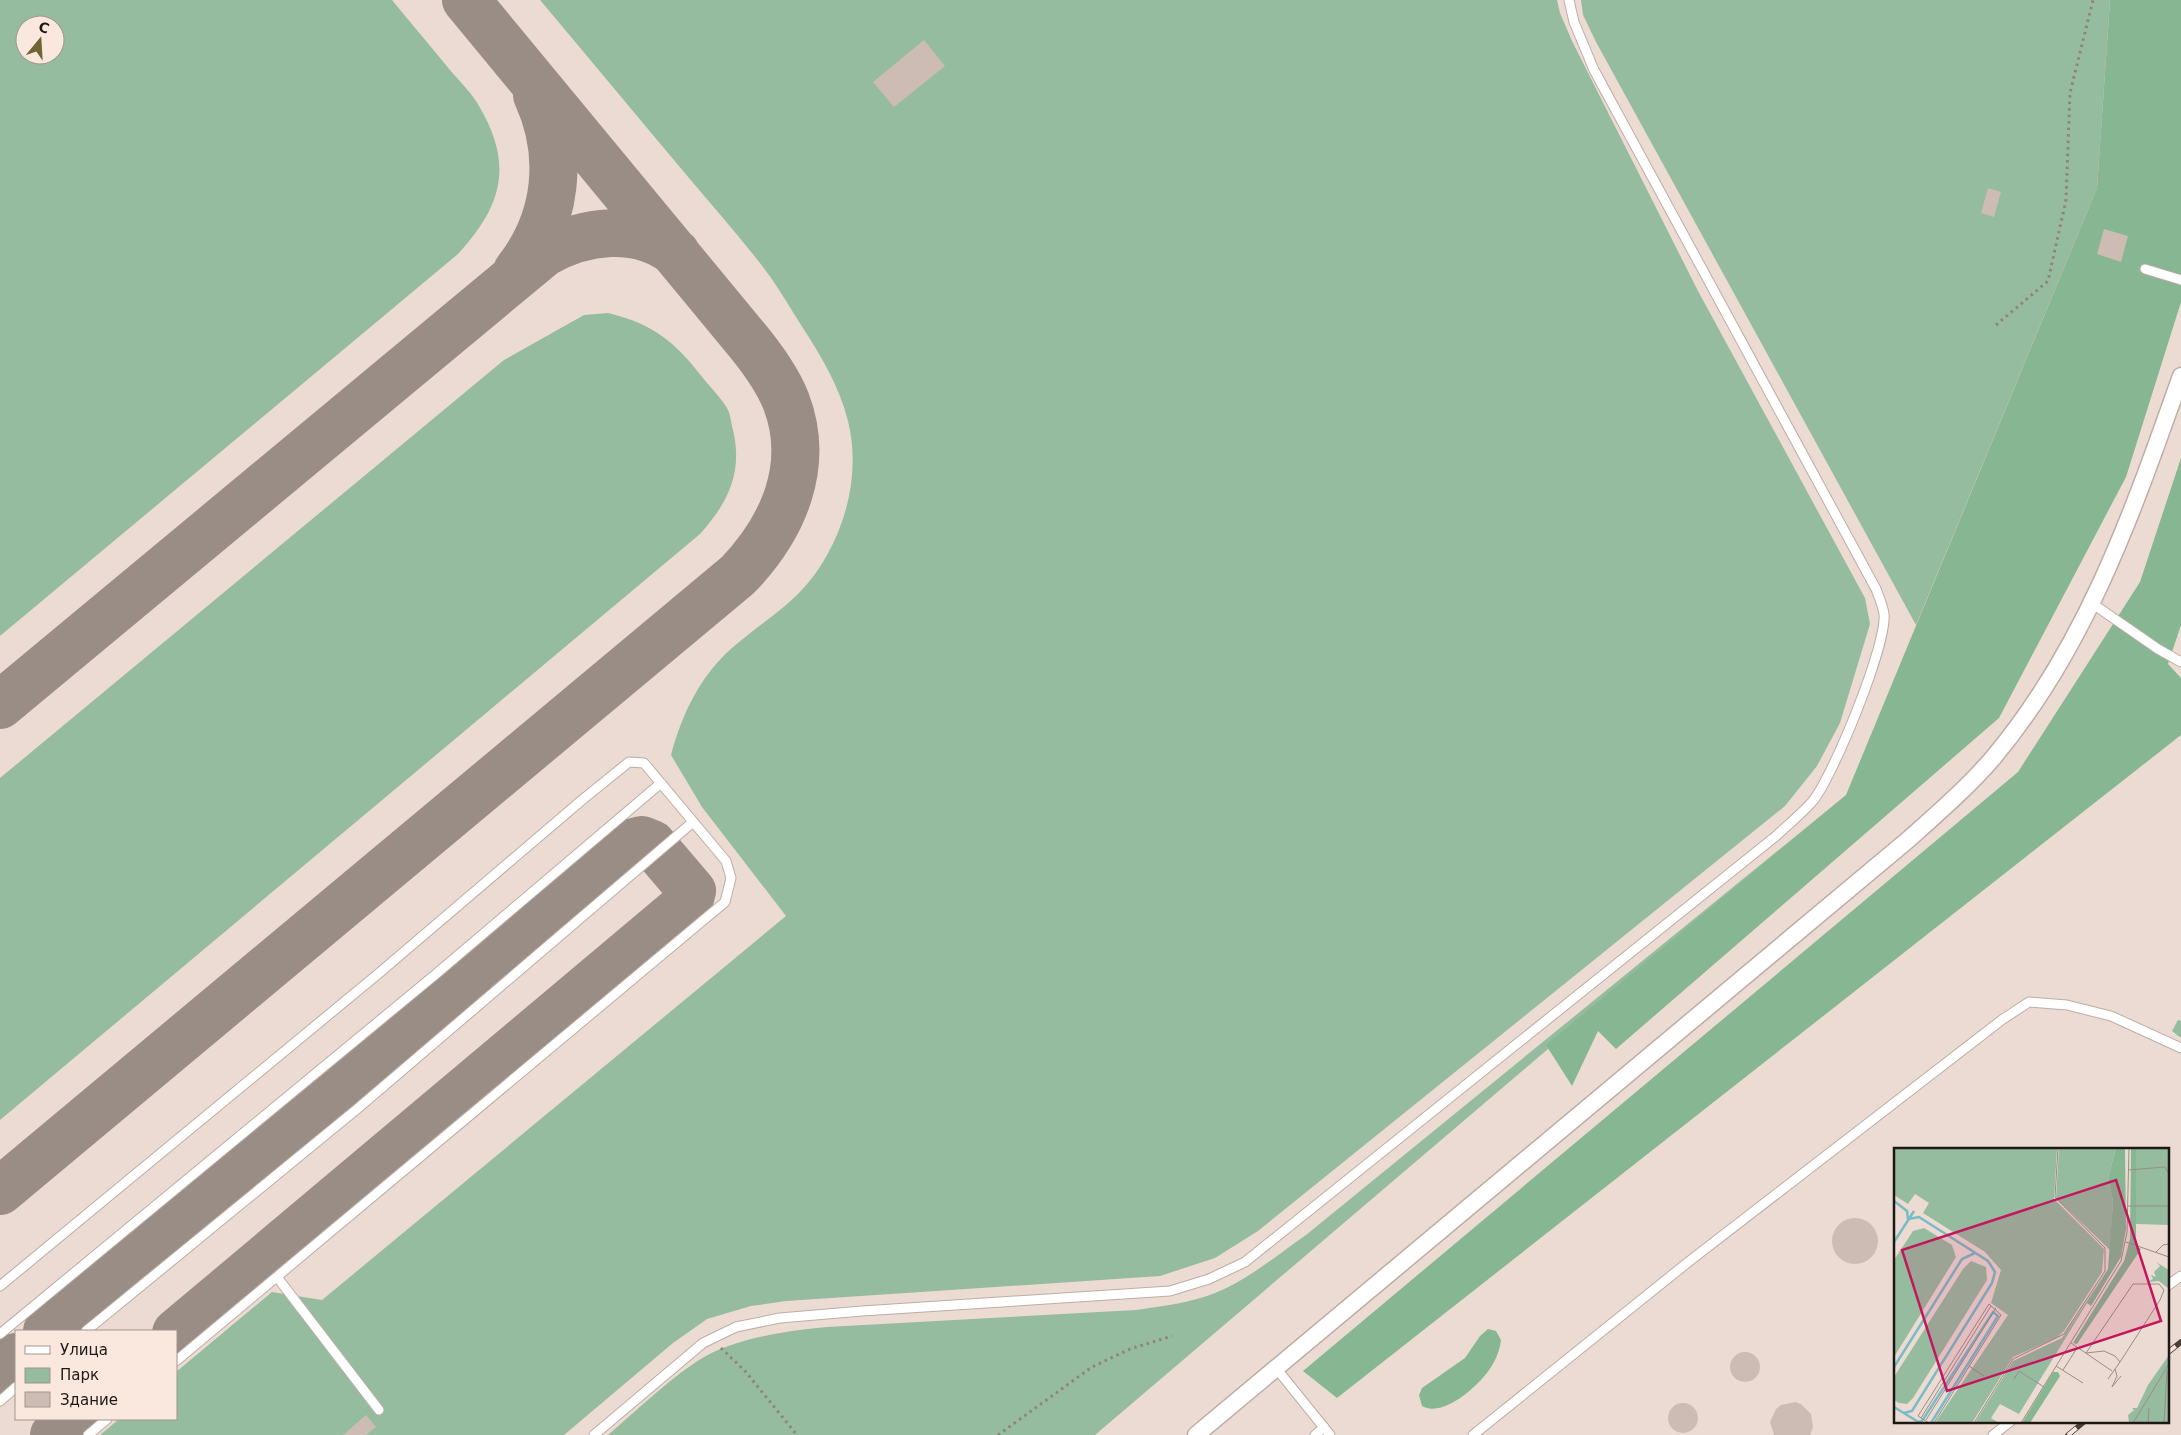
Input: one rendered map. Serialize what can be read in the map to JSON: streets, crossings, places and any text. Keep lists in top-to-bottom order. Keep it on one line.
{"legend":["Улица","Парк","Здание"],"north":"top"}
